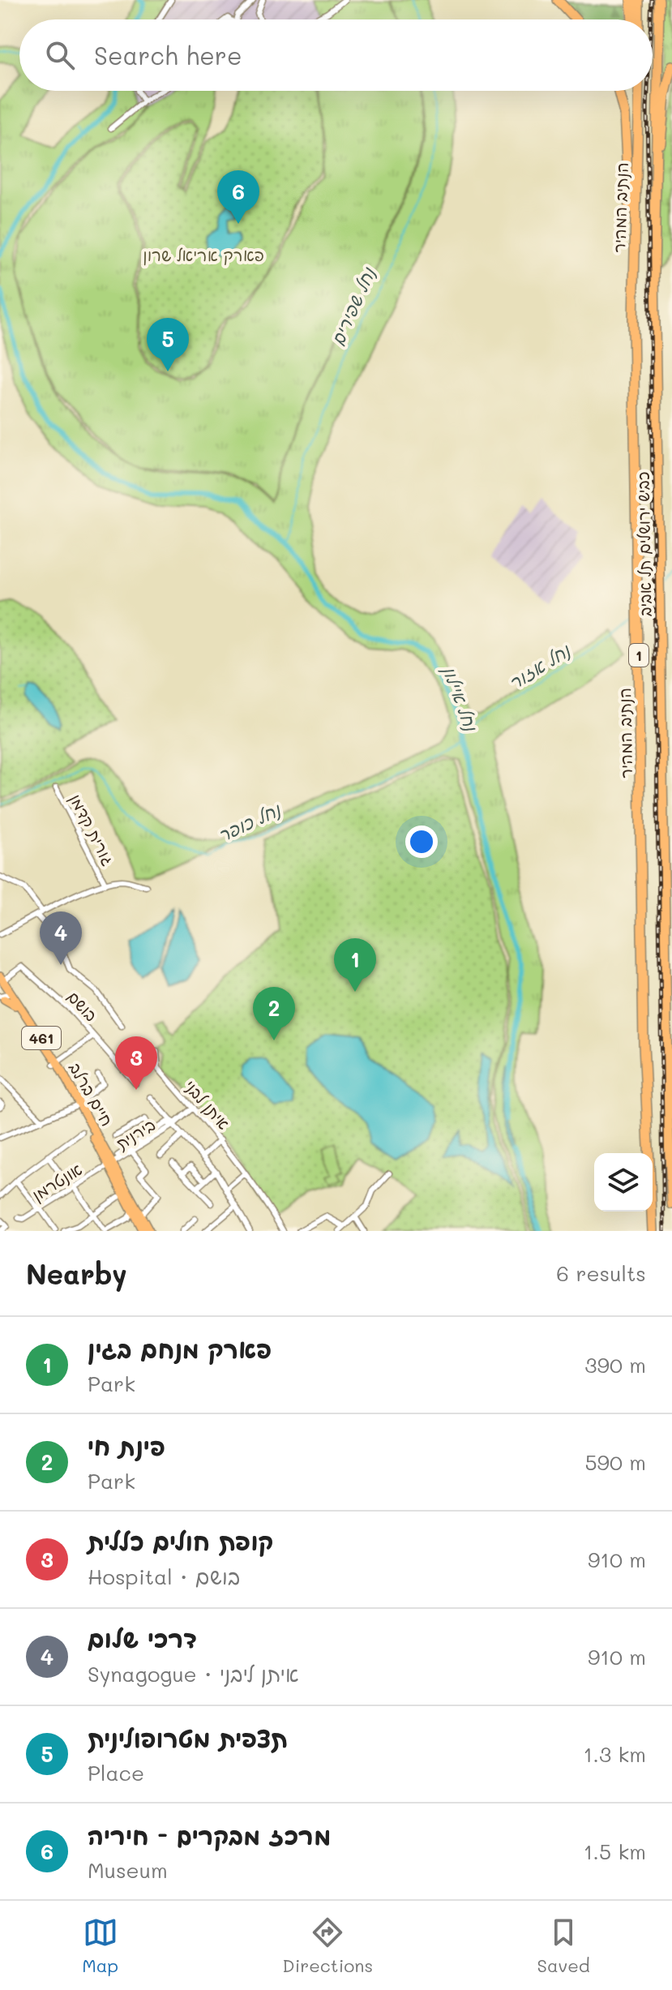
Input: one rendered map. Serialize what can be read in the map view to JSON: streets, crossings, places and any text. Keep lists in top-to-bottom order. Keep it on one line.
{"streets":{"highway":["הנתיב המהיר","כביש ירושלים תל אביב","1"],"main road":["461","חיים ברלב"],"street":["גורית קדמן","בושם","איתן לבני","בירנית","אונטרמן"]},"crossings":[["בושם","חיים ברלב"],["חיים ברלב","בירנית"],["חיים ברלב","אונטרמן"],["איתן לבני","בירנית"],["בירנית","אונטרמן"]],"water":["נחל שפירים","נחל אזור","נחל איילון","נחל כופר"],"parks":["פארק אריאל שרון"],"page":{"search":"Search here","pins":["6","5","4","1","2","3"],"heading":["Nearby","6 results"],"list":[{"mark":"1","name":"פארק מנחם בגין","note":"Park","value":"390 m"},{"mark":"2","name":"פינת חי","note":"Park","value":"590 m"},{"mark":"3","name":"קופת חולים כללית","note":"Hospital · בושם","value":"910 m"},{"mark":"4","name":"דרכי שלום","note":"Synagogue · איתן ליבני","value":"910 m"},{"mark":"5","name":"תצפית מטרופולינית","note":"Place","value":"1.3 km"},{"mark":"6","name":"מרכז מבקרים - חיריה","note":"Museum","value":"1.5 km"}],"nav":["Map","Directions","Saved"]}}
